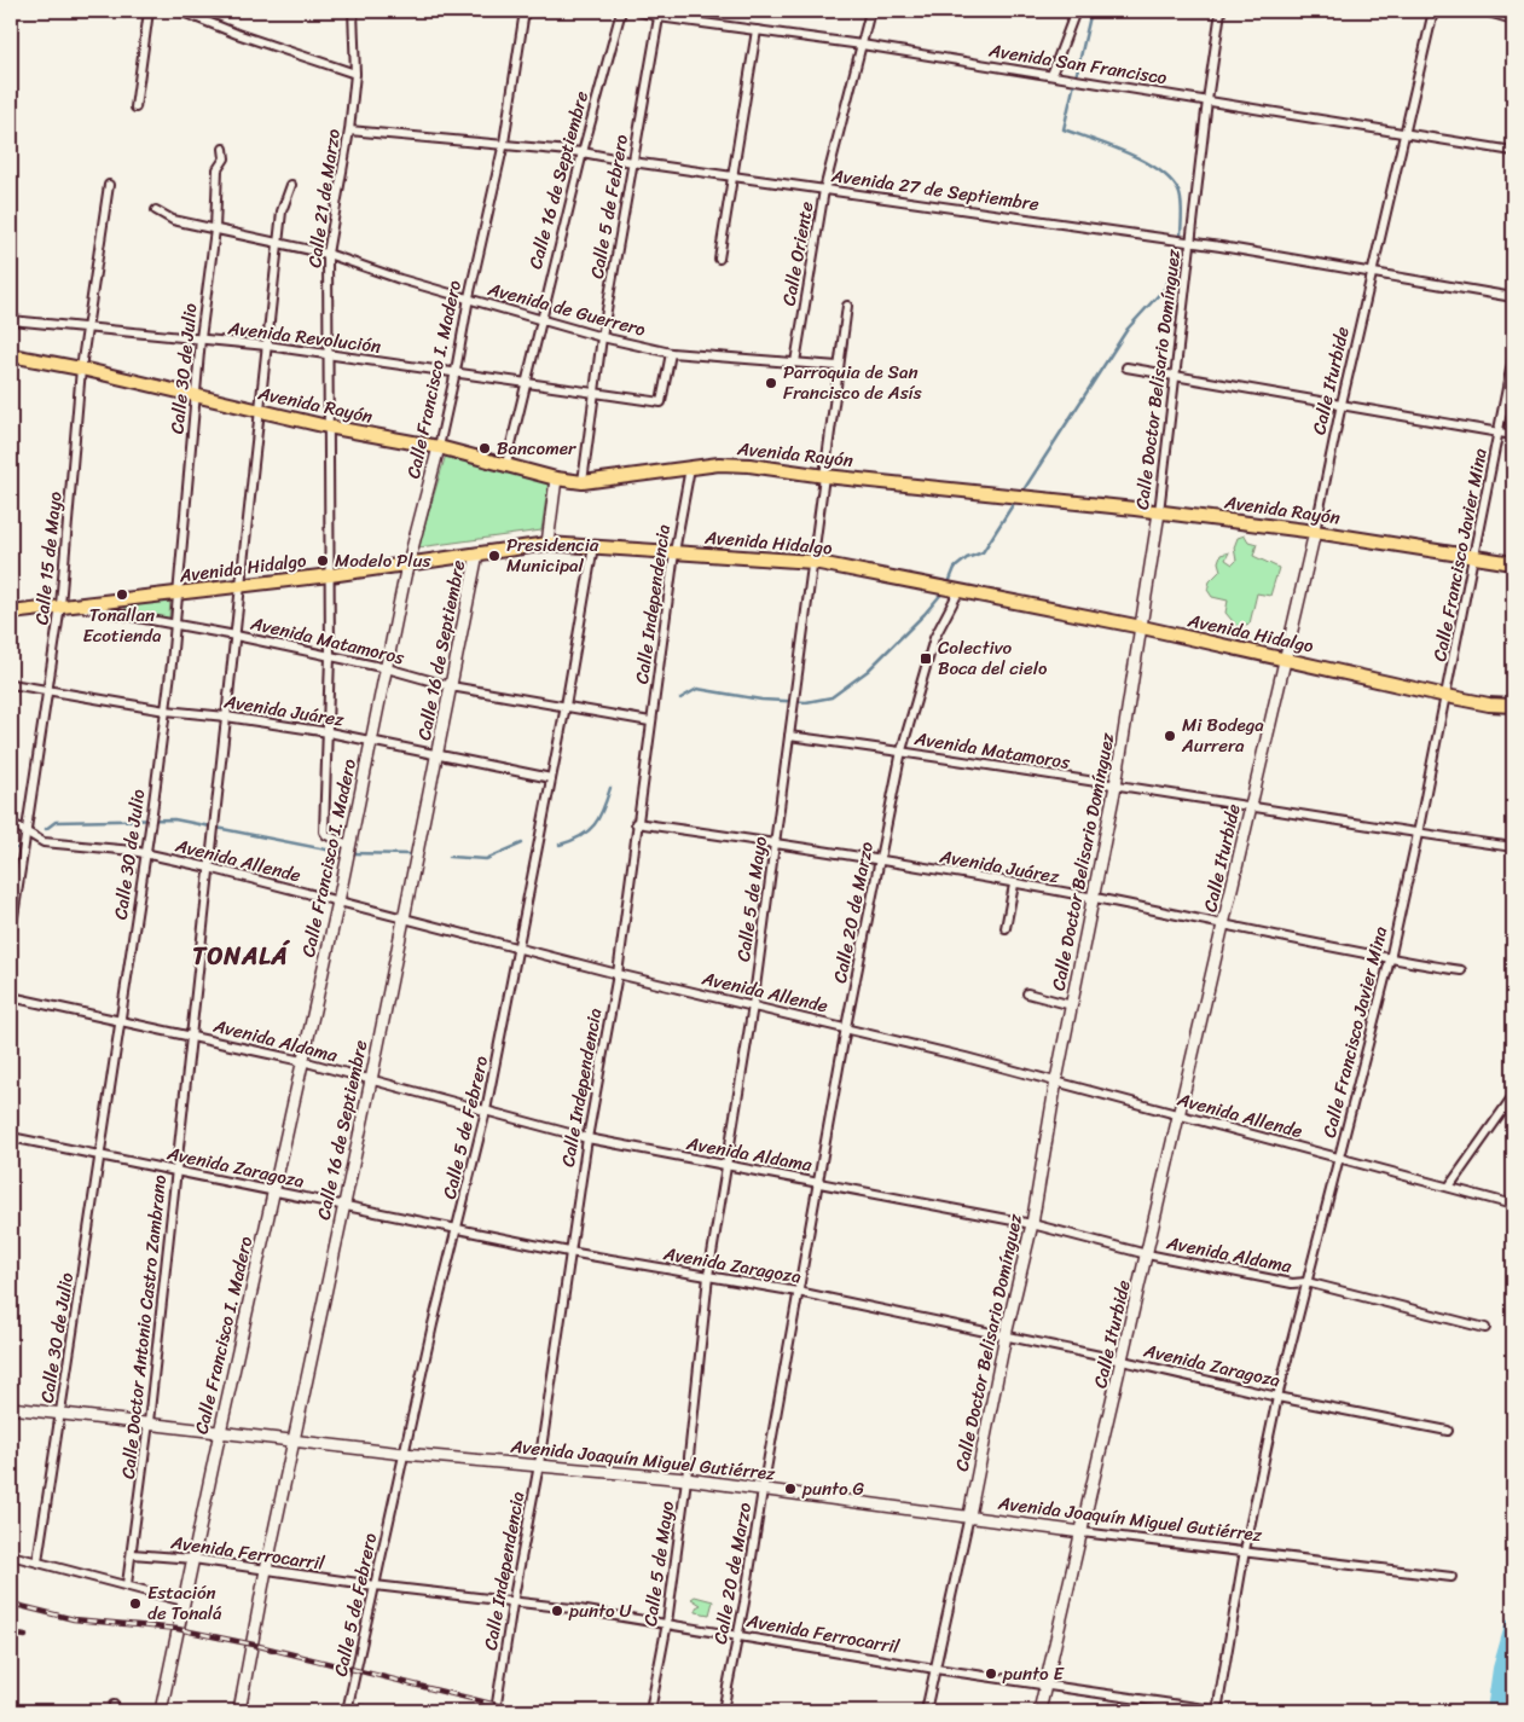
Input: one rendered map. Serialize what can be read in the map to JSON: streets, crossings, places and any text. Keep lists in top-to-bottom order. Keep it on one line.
{"streets":{"main road":["Avenida Rayón","Avenida Hidalgo"],"street":["Avenida San Francisco","Calle 16 de Septiembre","Avenida 27 de Septiembre","Calle 21 de Marzo","Calle 5 de Febrero","Calle Oriente","Avenida de Guerrero","Avenida Revolución","Calle 30 de Julio","Calle Francisco I. Madero","Calle Doctor Belisario Domínguez","Calle Iturbide","Calle Francisco Javier Mina","Calle 15 de Mayo","Calle Independencia","Avenida Matamoros","Avenida Juárez","Avenida Allende","Calle 5 de Mayo","Calle 20 de Marzo","Avenida Aldama","Avenida Zaragoza","Calle Doctor Antonio Castro Zambrano","Avenida Joaquín Miguel Gutiérrez","Avenida Ferrocarril"]},"crossings":[["Avenida San Francisco","Calle 5 de Febrero"],["Avenida San Francisco","Calle Oriente"],["Avenida San Francisco","Calle Doctor Belisario Domínguez"],["Avenida San Francisco","Calle Iturbide"],["Calle 16 de Septiembre","Avenida 27 de Septiembre"],["Calle 16 de Septiembre","Avenida de Guerrero"],["Calle 16 de Septiembre","Avenida Revolución"],["Calle 16 de Septiembre","Avenida Rayón"],["Calle 16 de Septiembre","Avenida Hidalgo"],["Calle 16 de Septiembre","Avenida Matamoros"],["Calle 16 de Septiembre","Avenida Juárez"],["Calle 16 de Septiembre","Avenida Allende"],["Calle 16 de Septiembre","Avenida Aldama"],["Calle 16 de Septiembre","Avenida Zaragoza"],["Calle 16 de Septiembre","Avenida Joaquín Miguel Gutiérrez"],["Calle 16 de Septiembre","Avenida Ferrocarril"],["Avenida 27 de Septiembre","Calle 21 de Marzo"],["Avenida 27 de Septiembre","Calle 5 de Febrero"],["Avenida 27 de Septiembre","Calle Oriente"],["Avenida 27 de Septiembre","Calle Francisco I. Madero"],["Avenida 27 de Septiembre","Calle Doctor Belisario Domínguez"],["Avenida 27 de Septiembre","Calle Iturbide"],["Calle 21 de Marzo","Avenida de Guerrero"],["Calle 21 de Marzo","Avenida Revolución"],["Calle 21 de Marzo","Avenida Rayón"],["Calle 5 de Febrero","Avenida de Guerrero"],["Calle 5 de Febrero","Avenida Revolución"],["Calle 5 de Febrero","Avenida Rayón"],["Calle 5 de Febrero","Avenida Hidalgo"],["Calle 5 de Febrero","Avenida Matamoros"],["Calle 5 de Febrero","Avenida Juárez"],["Calle 5 de Febrero","Avenida Allende"],["Calle 5 de Febrero","Avenida Aldama"],["Calle 5 de Febrero","Avenida Zaragoza"],["Calle 5 de Febrero","Avenida Joaquín Miguel Gutiérrez"],["Calle 5 de Febrero","Avenida Ferrocarril"],["Calle Oriente","Avenida de Guerrero"],["Avenida de Guerrero","Avenida Revolución"],["Avenida de Guerrero","Calle 30 de Julio"],["Avenida de Guerrero","Calle Francisco I. Madero"],["Avenida de Guerrero","Calle 5 de Mayo"],["Avenida de Guerrero","Calle Doctor Antonio Castro Zambrano"],["Avenida Revolución","Calle 30 de Julio"],["Avenida Revolución","Calle Francisco I. Madero"],["Avenida Revolución","Calle 15 de Mayo"],["Avenida Revolución","Calle Doctor Antonio Castro Zambrano"],["Calle 30 de Julio","Avenida Rayón"],["Calle 30 de Julio","Avenida Hidalgo"],["Calle 30 de Julio","Avenida Matamoros"],["Calle 30 de Julio","Avenida Juárez"],["Calle 30 de Julio","Avenida Allende"],["Calle 30 de Julio","Avenida Aldama"],["Calle 30 de Julio","Avenida Zaragoza"],["Calle 30 de Julio","Avenida Joaquín Miguel Gutiérrez"],["Calle Francisco I. Madero","Avenida Rayón"],["Calle Francisco I. Madero","Avenida Hidalgo"],["Calle Francisco I. Madero","Avenida Matamoros"],["Calle Francisco I. Madero","Avenida Juárez"],["Calle Francisco I. Madero","Avenida Allende"],["Calle Francisco I. Madero","Avenida Aldama"],["Calle Francisco I. Madero","Avenida Zaragoza"],["Calle Francisco I. Madero","Avenida Joaquín Miguel Gutiérrez"],["Calle Francisco I. Madero","Avenida Ferrocarril"],["Calle Doctor Belisario Domínguez","Avenida Rayón"],["Calle Doctor Belisario Domínguez","Avenida Hidalgo"],["Calle Doctor Belisario Domínguez","Avenida Matamoros"],["Calle Doctor Belisario Domínguez","Avenida Juárez"],["Calle Doctor Belisario Domínguez","Avenida Allende"],["Calle Doctor Belisario Domínguez","Avenida Aldama"],["Calle Doctor Belisario Domínguez","Avenida Zaragoza"],["Calle Doctor Belisario Domínguez","Avenida Joaquín Miguel Gutiérrez"],["Calle Doctor Belisario Domínguez","Avenida Ferrocarril"],["Calle Iturbide","Avenida Rayón"],["Calle Iturbide","Avenida Hidalgo"],["Calle Iturbide","Avenida Matamoros"],["Calle Iturbide","Avenida Juárez"],["Calle Iturbide","Avenida Allende"],["Calle Iturbide","Avenida Aldama"],["Calle Iturbide","Avenida Zaragoza"],["Calle Iturbide","Avenida Joaquín Miguel Gutiérrez"],["Calle Iturbide","Avenida Ferrocarril"],["Avenida Rayón","Calle Francisco Javier Mina"],["Avenida Rayón","Calle 15 de Mayo"],["Avenida Rayón","Calle Independencia"],["Avenida Rayón","Calle 5 de Mayo"],["Avenida Rayón","Calle Doctor Antonio Castro Zambrano"],["Avenida Hidalgo","Calle Francisco Javier Mina"],["Avenida Hidalgo","Calle 15 de Mayo"],["Avenida Hidalgo","Calle Independencia"],["Avenida Hidalgo","Avenida Matamoros"],["Avenida Hidalgo","Calle 5 de Mayo"],["Avenida Hidalgo","Calle 20 de Marzo"],["Avenida Hidalgo","Calle Doctor Antonio Castro Zambrano"],["Calle Francisco Javier Mina","Avenida Matamoros"],["Calle Francisco Javier Mina","Avenida Juárez"],["Calle Francisco Javier Mina","Avenida Allende"],["Calle Francisco Javier Mina","Avenida Aldama"],["Calle Francisco Javier Mina","Avenida Zaragoza"],["Calle Francisco Javier Mina","Avenida Joaquín Miguel Gutiérrez"],["Calle Francisco Javier Mina","Avenida Ferrocarril"],["Calle 15 de Mayo","Avenida Matamoros"],["Calle 15 de Mayo","Avenida Juárez"],["Calle 15 de Mayo","Avenida Allende"],["Calle Independencia","Avenida Matamoros"],["Calle Independencia","Avenida Juárez"],["Calle Independencia","Avenida Allende"],["Calle Independencia","Avenida Aldama"],["Calle Independencia","Avenida Zaragoza"],["Calle Independencia","Avenida Joaquín Miguel Gutiérrez"],["Calle Independencia","Avenida Ferrocarril"],["Avenida Matamoros","Calle 5 de Mayo"],["Avenida Matamoros","Calle 20 de Marzo"],["Avenida Matamoros","Calle Doctor Antonio Castro Zambrano"],["Avenida Juárez","Calle 5 de Mayo"],["Avenida Juárez","Calle 20 de Marzo"],["Avenida Juárez","Calle Doctor Antonio Castro Zambrano"],["Avenida Allende","Calle 5 de Mayo"],["Avenida Allende","Calle 20 de Marzo"],["Avenida Allende","Calle Doctor Antonio Castro Zambrano"],["Calle 5 de Mayo","Avenida Aldama"],["Calle 5 de Mayo","Avenida Zaragoza"],["Calle 5 de Mayo","Avenida Joaquín Miguel Gutiérrez"],["Calle 5 de Mayo","Avenida Ferrocarril"],["Calle 20 de Marzo","Avenida Aldama"],["Calle 20 de Marzo","Avenida Zaragoza"],["Calle 20 de Marzo","Avenida Joaquín Miguel Gutiérrez"],["Calle 20 de Marzo","Avenida Ferrocarril"],["Avenida Aldama","Calle Doctor Antonio Castro Zambrano"],["Avenida Zaragoza","Calle Doctor Antonio Castro Zambrano"],["Calle Doctor Antonio Castro Zambrano","Avenida Joaquín Miguel Gutiérrez"],["Calle Doctor Antonio Castro Zambrano","Avenida Ferrocarril"]],"districts":["TONALÁ"],"places":{"other":["Parroquia de San Francisco de Asís","Bancomer","Presidencia Municipal","Modelo Plus","Tonallan Ecotienda","Mi Bodega Aurrera","punto G","Estación de Tonalá","punto U","punto E"],"transit":["Colectivo Boca del cielo"]}}
